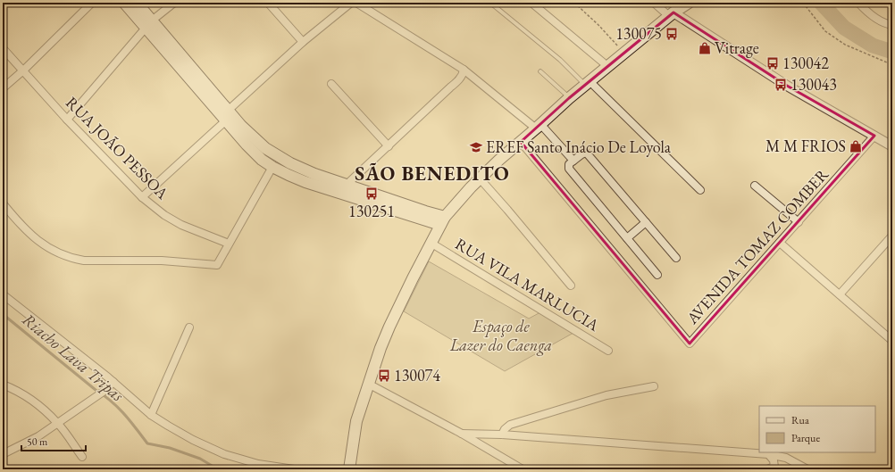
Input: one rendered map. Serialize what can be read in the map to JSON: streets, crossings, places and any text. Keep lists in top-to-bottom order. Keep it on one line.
{"streets":{"street":["RUA JOÃO PESSOA","AVENIDA TOMAZ COMBER","RUA VILA MARLUCIA"]},"districts":["SÃO BENEDITO"],"water":["Riacho Lava Tripas"],"parks":["Espaço de Lazer do Caenga"],"places":{"bus stop":["130075","130042","130043","130251","130074"],"shop":["Vitrage","M M FRIOS"],"school or university":["EREF Santo Inácio De Loyola"]},"legend":["Rua","Parque"],"scale_bar":"50 m"}
